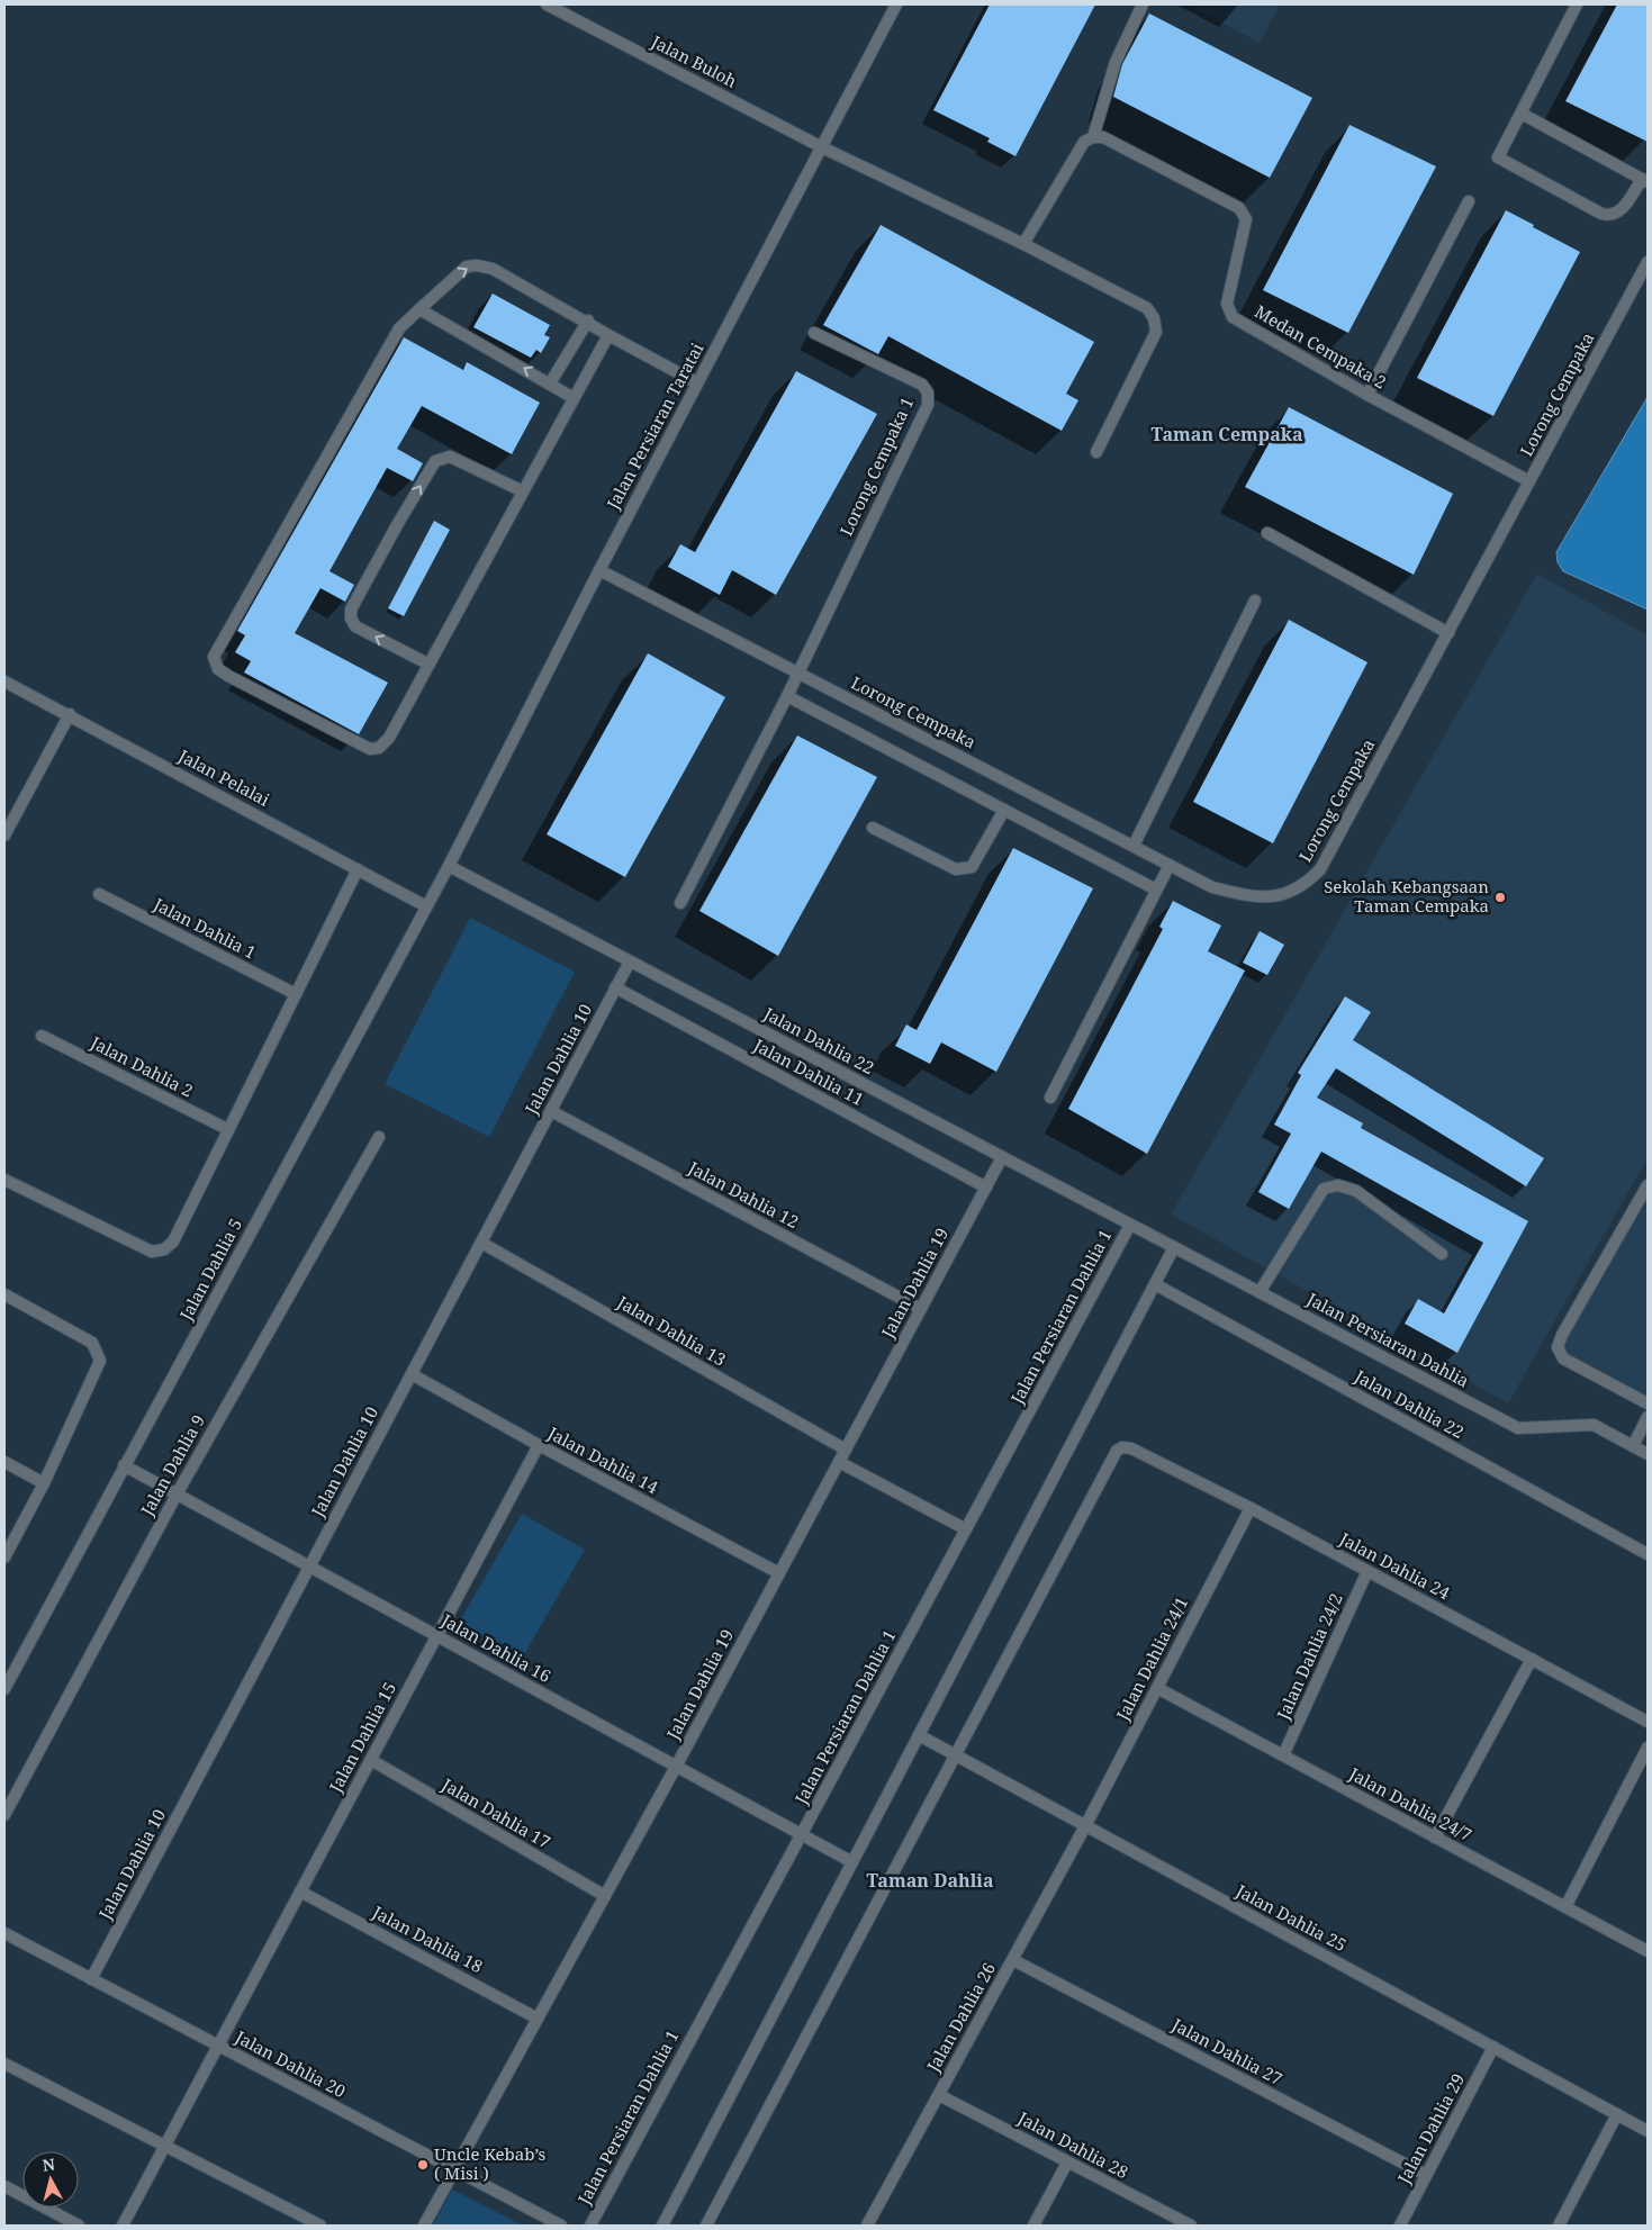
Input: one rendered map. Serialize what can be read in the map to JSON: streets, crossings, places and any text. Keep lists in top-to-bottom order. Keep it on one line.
{"streets":{"street":["Jalan Buloh","Medan Cempaka 2","Lorong Cempaka","Jalan Persiaran Taratai","Lorong Cempaka 1","Jalan Pelalai","Jalan Dahlia 1","Jalan Dahlia 22","Jalan Dahlia 10","Jalan Dahlia 2","Jalan Dahlia 11","Jalan Dahlia 12","Jalan Dahlia 5","Jalan Dahlia 19","Jalan Persiaran Dahlia 1","Jalan Dahlia 13","Jalan Persiaran Dahlia","Jalan Dahlia 14","Jalan Dahlia 9","Jalan Dahlia 24","Jalan Dahlia 16","Jalan Dahlia 24/2","Jalan Dahlia 24/1","Jalan Dahlia 15","Jalan Dahlia 24/7","Jalan Dahlia 17","Jalan Dahlia 25","Jalan Dahlia 18","Jalan Dahlia 26","Jalan Dahlia 27","Jalan Dahlia 20","Jalan Dahlia 29","Jalan Dahlia 28"]},"crossings":[["Jalan Buloh","Jalan Persiaran Taratai"],["Medan Cempaka 2","Lorong Cempaka"],["Lorong Cempaka","Jalan Persiaran Taratai"],["Lorong Cempaka","Lorong Cempaka 1"],["Jalan Persiaran Taratai","Jalan Dahlia 22"],["Jalan Persiaran Taratai","Jalan Dahlia 5"],["Jalan Pelalai","Jalan Dahlia 5"],["Jalan Dahlia 22","Jalan Dahlia 10"],["Jalan Dahlia 22","Jalan Dahlia 5"],["Jalan Dahlia 22","Jalan Dahlia 19"],["Jalan Dahlia 22","Jalan Persiaran Dahlia 1"],["Jalan Dahlia 22","Jalan Persiaran Dahlia"],["Jalan Dahlia 10","Jalan Dahlia 11"],["Jalan Dahlia 10","Jalan Dahlia 12"],["Jalan Dahlia 10","Jalan Dahlia 13"],["Jalan Dahlia 10","Jalan Dahlia 14"],["Jalan Dahlia 10","Jalan Dahlia 16"],["Jalan Dahlia 10","Jalan Dahlia 20"],["Jalan Dahlia 11","Jalan Dahlia 19"],["Jalan Dahlia 12","Jalan Dahlia 19"],["Jalan Dahlia 5","Jalan Dahlia 16"],["Jalan Dahlia 19","Jalan Dahlia 13"],["Jalan Dahlia 19","Jalan Dahlia 14"],["Jalan Dahlia 19","Jalan Dahlia 16"],["Jalan Dahlia 19","Jalan Dahlia 17"],["Jalan Dahlia 19","Jalan Dahlia 18"],["Jalan Dahlia 19","Jalan Dahlia 20"],["Jalan Persiaran Dahlia 1","Jalan Dahlia 16"],["Jalan Dahlia 14","Jalan Dahlia 15"],["Jalan Dahlia 9","Jalan Dahlia 16"],["Jalan Dahlia 24","Jalan Dahlia 24/2"],["Jalan Dahlia 24","Jalan Dahlia 24/1"],["Jalan Dahlia 24","Jalan Dahlia 25"],["Jalan Dahlia 16","Jalan Dahlia 15"],["Jalan Dahlia 24/2","Jalan Dahlia 24/7"],["Jalan Dahlia 24/1","Jalan Dahlia 24/7"],["Jalan Dahlia 24/1","Jalan Dahlia 25"],["Jalan Dahlia 24/1","Jalan Dahlia 26"],["Jalan Dahlia 15","Jalan Dahlia 17"],["Jalan Dahlia 15","Jalan Dahlia 18"],["Jalan Dahlia 15","Jalan Dahlia 20"],["Jalan Dahlia 25","Jalan Dahlia 26"],["Jalan Dahlia 25","Jalan Dahlia 29"],["Jalan Dahlia 26","Jalan Dahlia 27"],["Jalan Dahlia 26","Jalan Dahlia 28"],["Jalan Dahlia 27","Jalan Dahlia 29"]],"districts":["Taman Cempaka","Taman Dahlia"],"places":["Sekolah Kebangsaan Taman Cempaka","Uncle Kebab’s ( Misi )"],"north":"top"}
